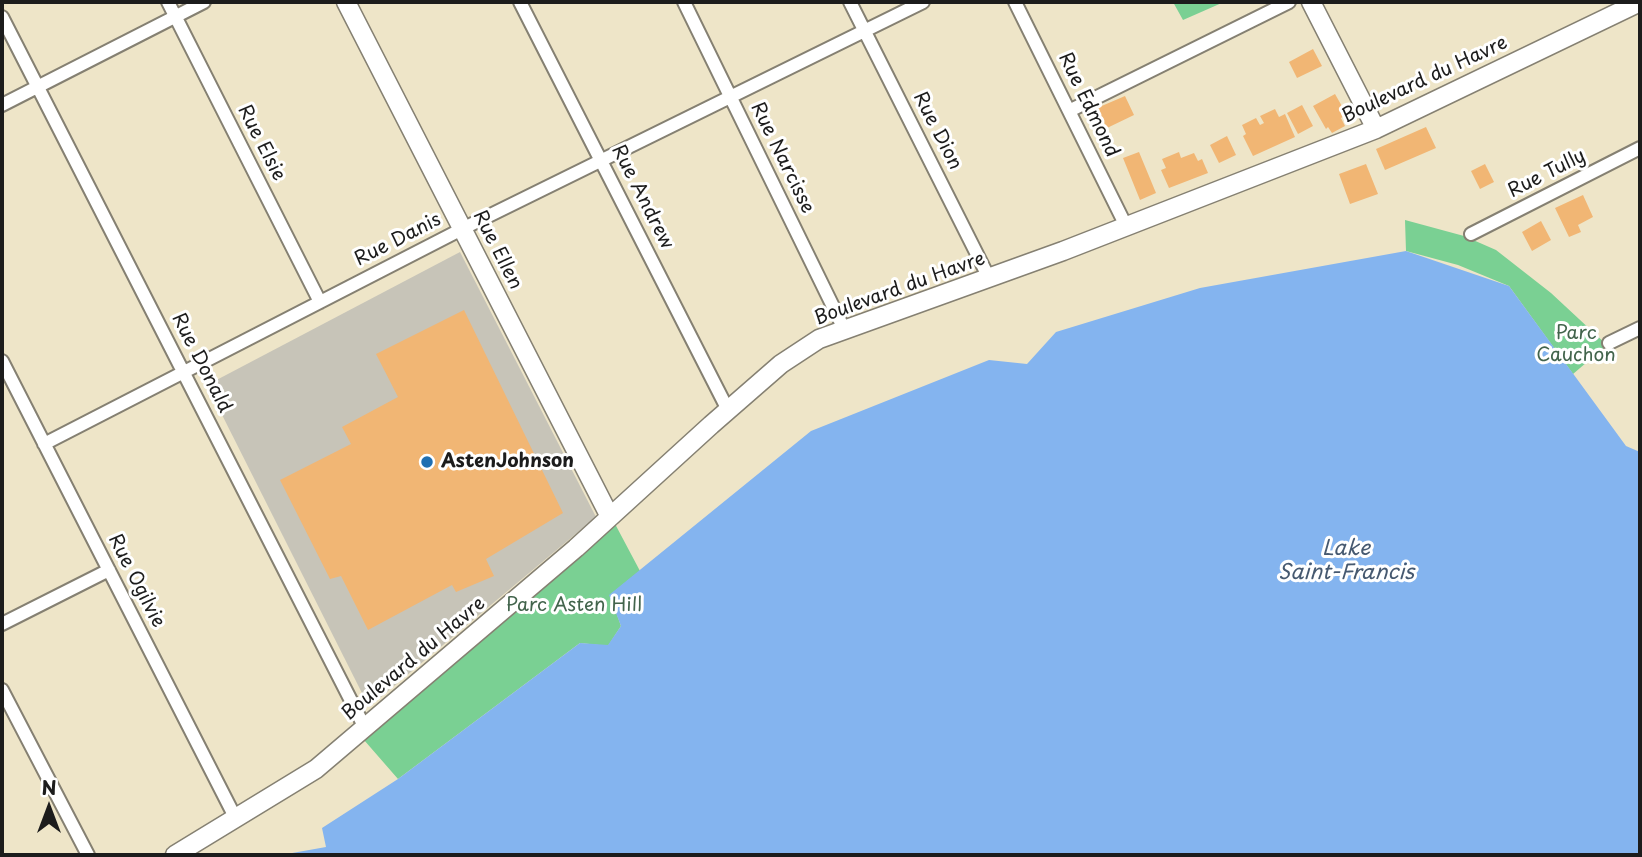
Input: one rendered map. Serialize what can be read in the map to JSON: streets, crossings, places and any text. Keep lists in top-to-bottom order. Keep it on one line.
{"streets":{"street":["Boulevard du Havre","Rue Edmond","Rue Dion","Rue Elsie","Rue Narcisse","Rue Tully","Rue Andrew","Rue Danis","Rue Ellen","Rue Donald","Rue Ogilvie"]},"crossings":[["Boulevard du Havre","Rue Edmond"],["Boulevard du Havre","Rue Dion"],["Boulevard du Havre","Rue Narcisse"],["Boulevard du Havre","Rue Andrew"],["Boulevard du Havre","Rue Ellen"],["Boulevard du Havre","Rue Donald"],["Boulevard du Havre","Rue Ogilvie"],["Rue Dion","Rue Danis"],["Rue Elsie","Rue Danis"],["Rue Narcisse","Rue Danis"],["Rue Andrew","Rue Danis"],["Rue Danis","Rue Ellen"],["Rue Danis","Rue Donald"],["Rue Danis","Rue Ogilvie"]],"water":["Lake Saint-Francis"],"parks":["Parc Cauchon","Parc Asten Hill"],"places":["AstenJohnson"],"north":"top"}
